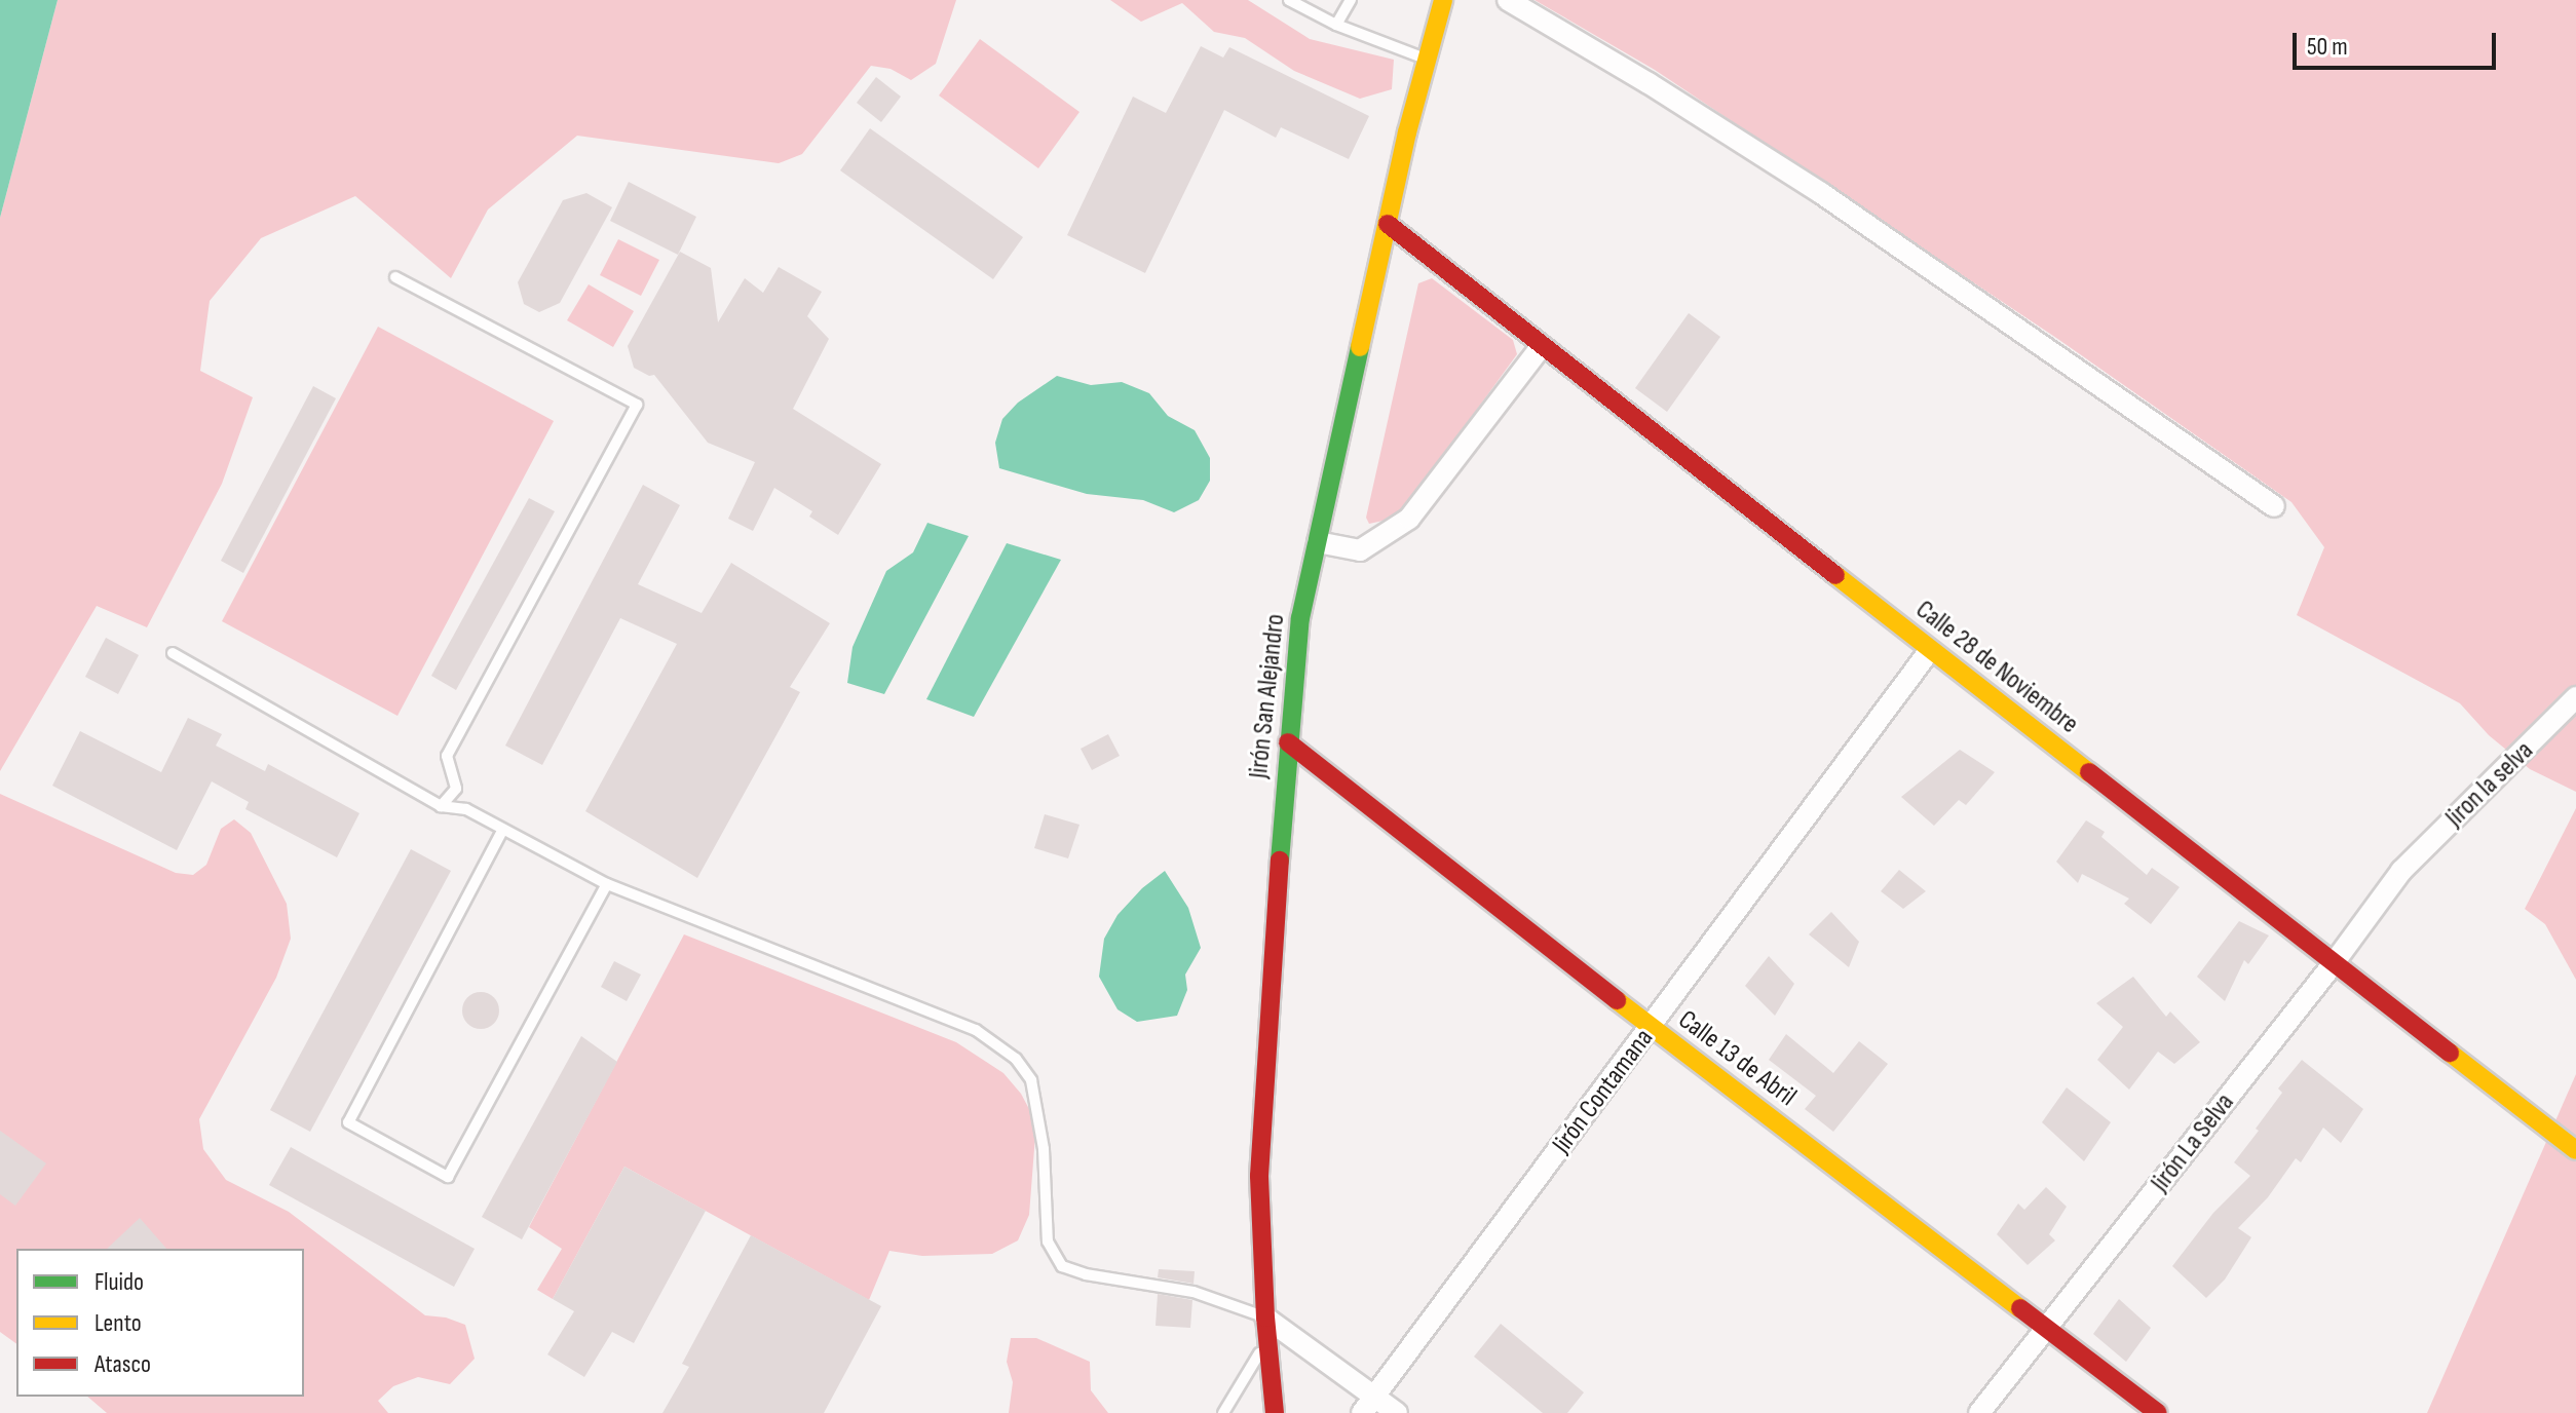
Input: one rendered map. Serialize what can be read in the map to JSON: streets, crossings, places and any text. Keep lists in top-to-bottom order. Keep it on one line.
{"streets":{"street":["Calle 28 de Noviembre","Jirón San Alejandro","Jiron la selva","Calle 13 de Abril","Jirón Contamana","Jirón La Selva"]},"crossings":[["Calle 28 de Noviembre","Jirón San Alejandro"],["Calle 28 de Noviembre","Jirón Contamana"],["Calle 28 de Noviembre","Jirón La Selva"],["Jirón San Alejandro","Calle 13 de Abril"],["Jiron la selva","Jirón La Selva"],["Calle 13 de Abril","Jirón Contamana"],["Calle 13 de Abril","Jirón La Selva"]],"legend":["Fluido","Lento","Atasco"],"scale_bar":"50 m"}
